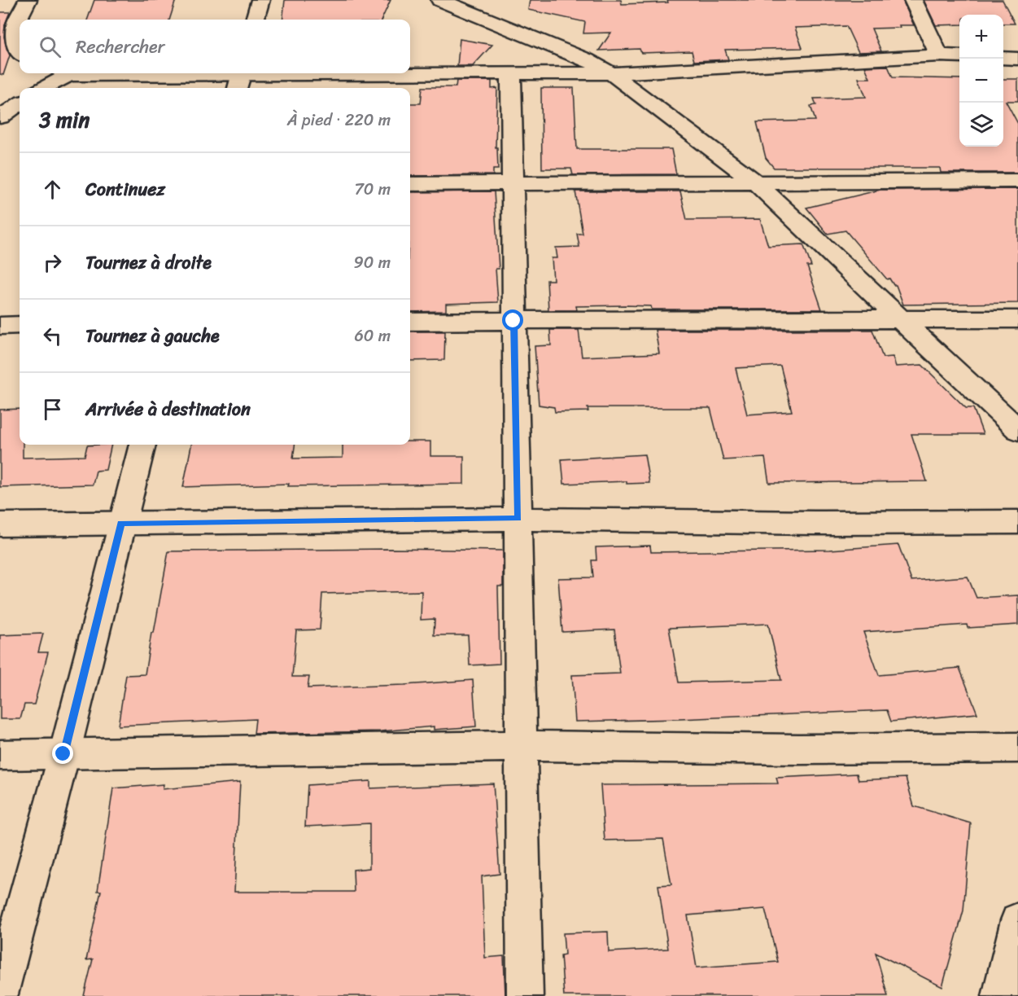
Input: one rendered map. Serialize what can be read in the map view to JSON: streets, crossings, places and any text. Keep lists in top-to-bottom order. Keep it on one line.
{"page":{"map_buttons":["+","−"],"search":"Rechercher","heading":["3 min","À pied · 220 m"],"list":[["Continuez","70 m"],["Tournez à droite","90 m"],["Tournez à gauche","60 m"],"Arrivée à destination"]}}
